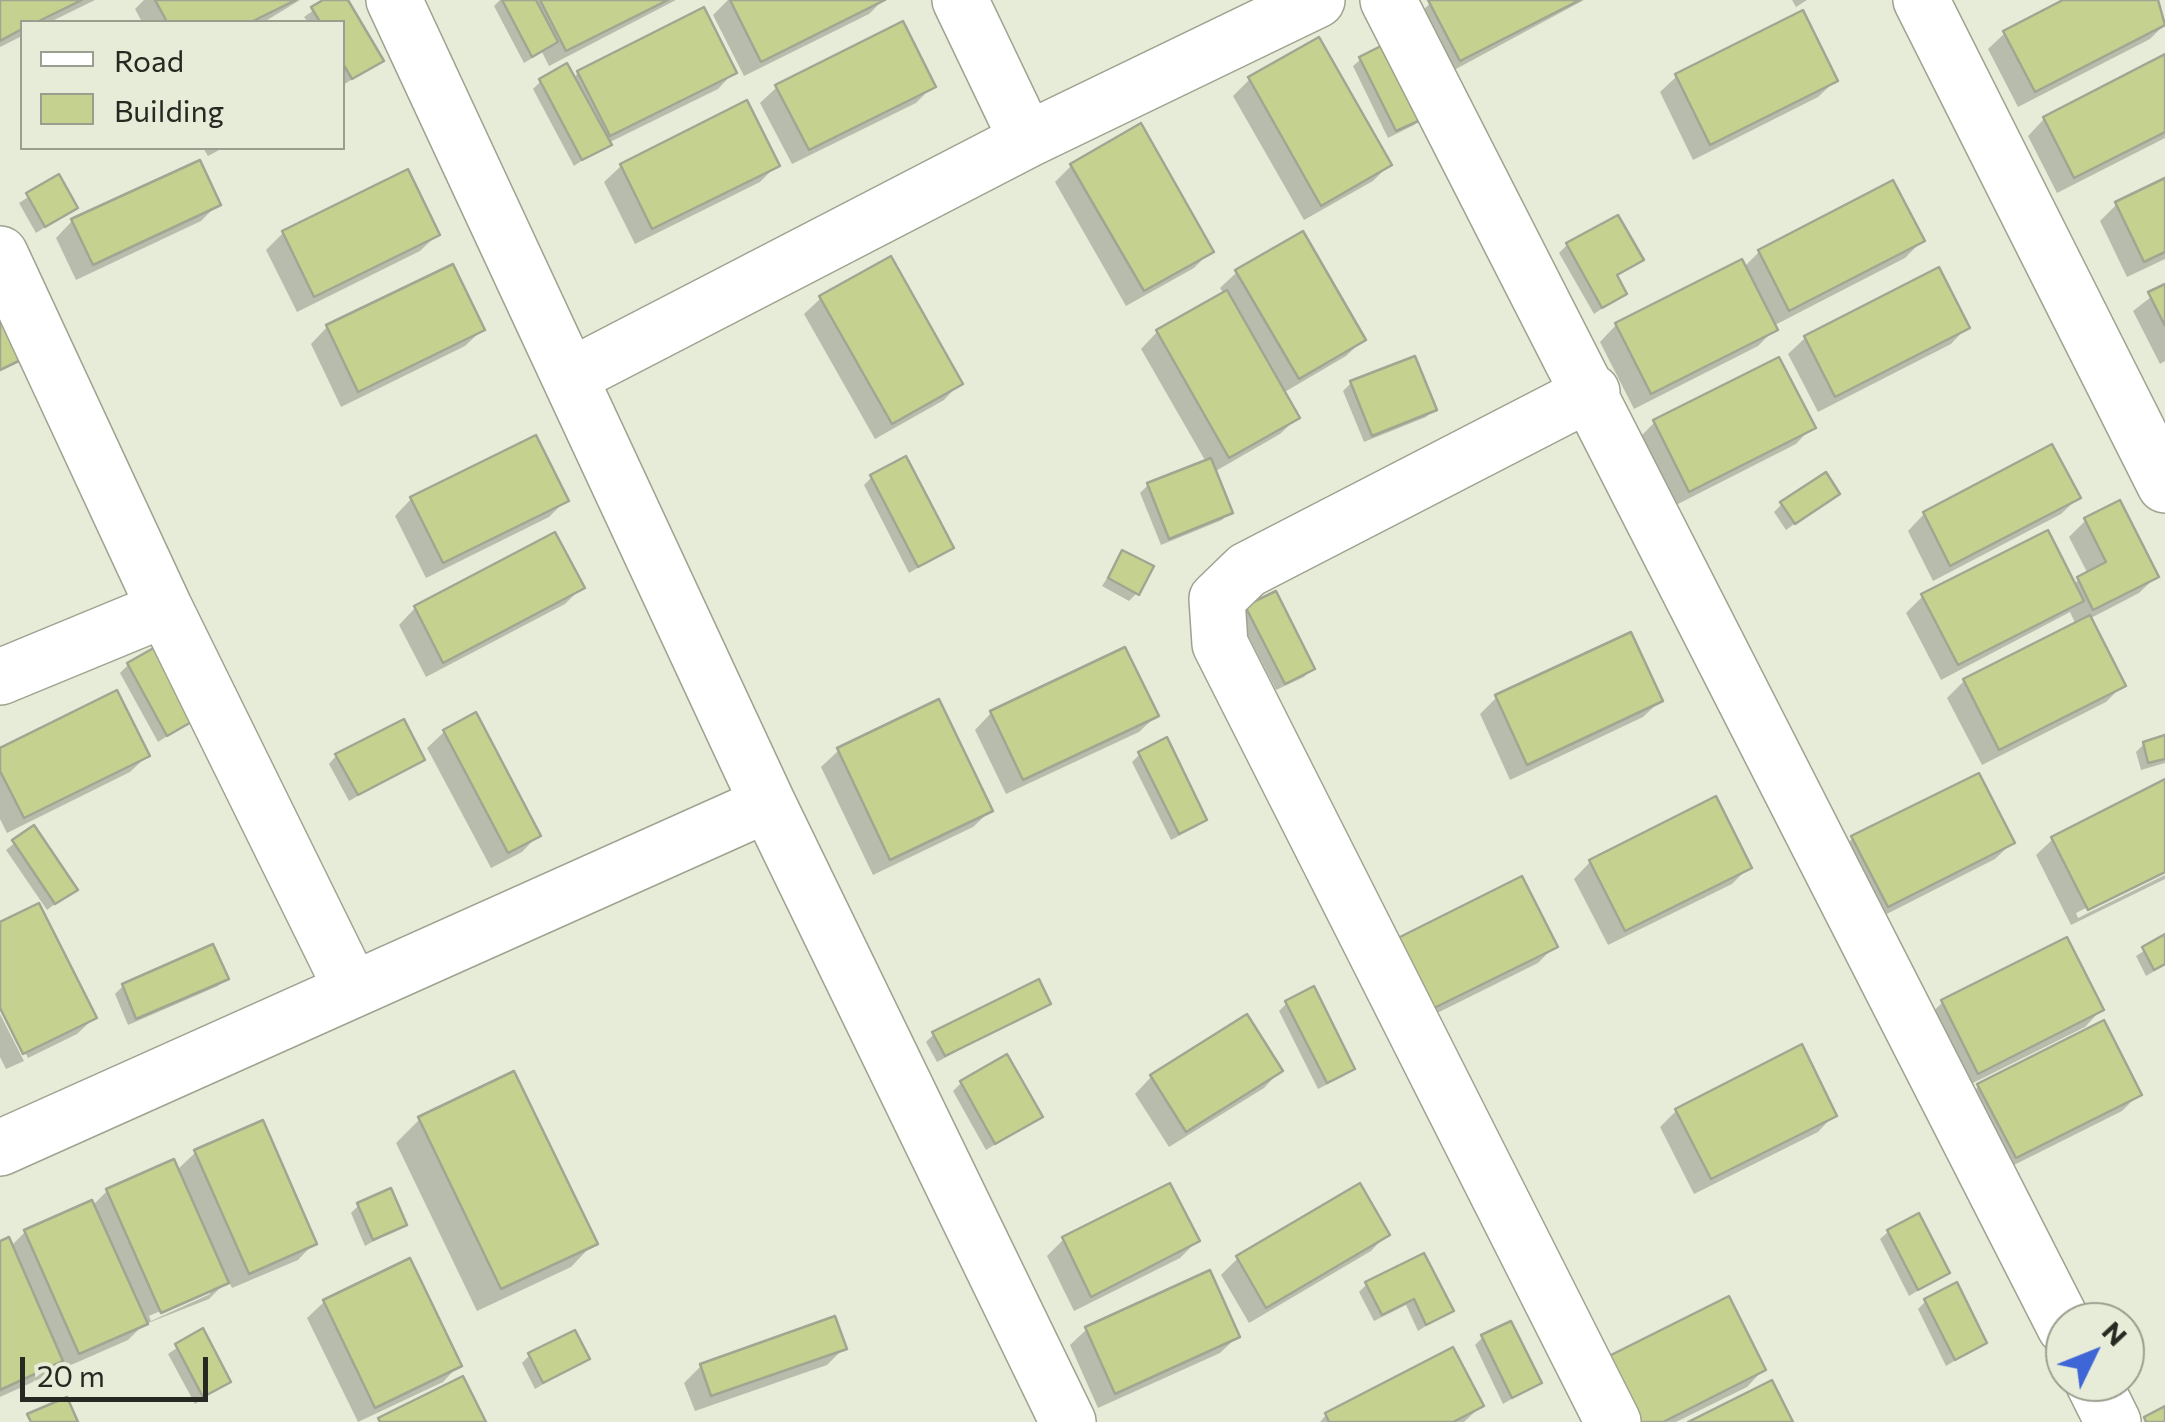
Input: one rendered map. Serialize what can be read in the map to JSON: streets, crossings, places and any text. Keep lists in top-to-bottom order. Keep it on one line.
{"legend":["Road","Building"],"scale_bar":"20 m","north":"top right"}
